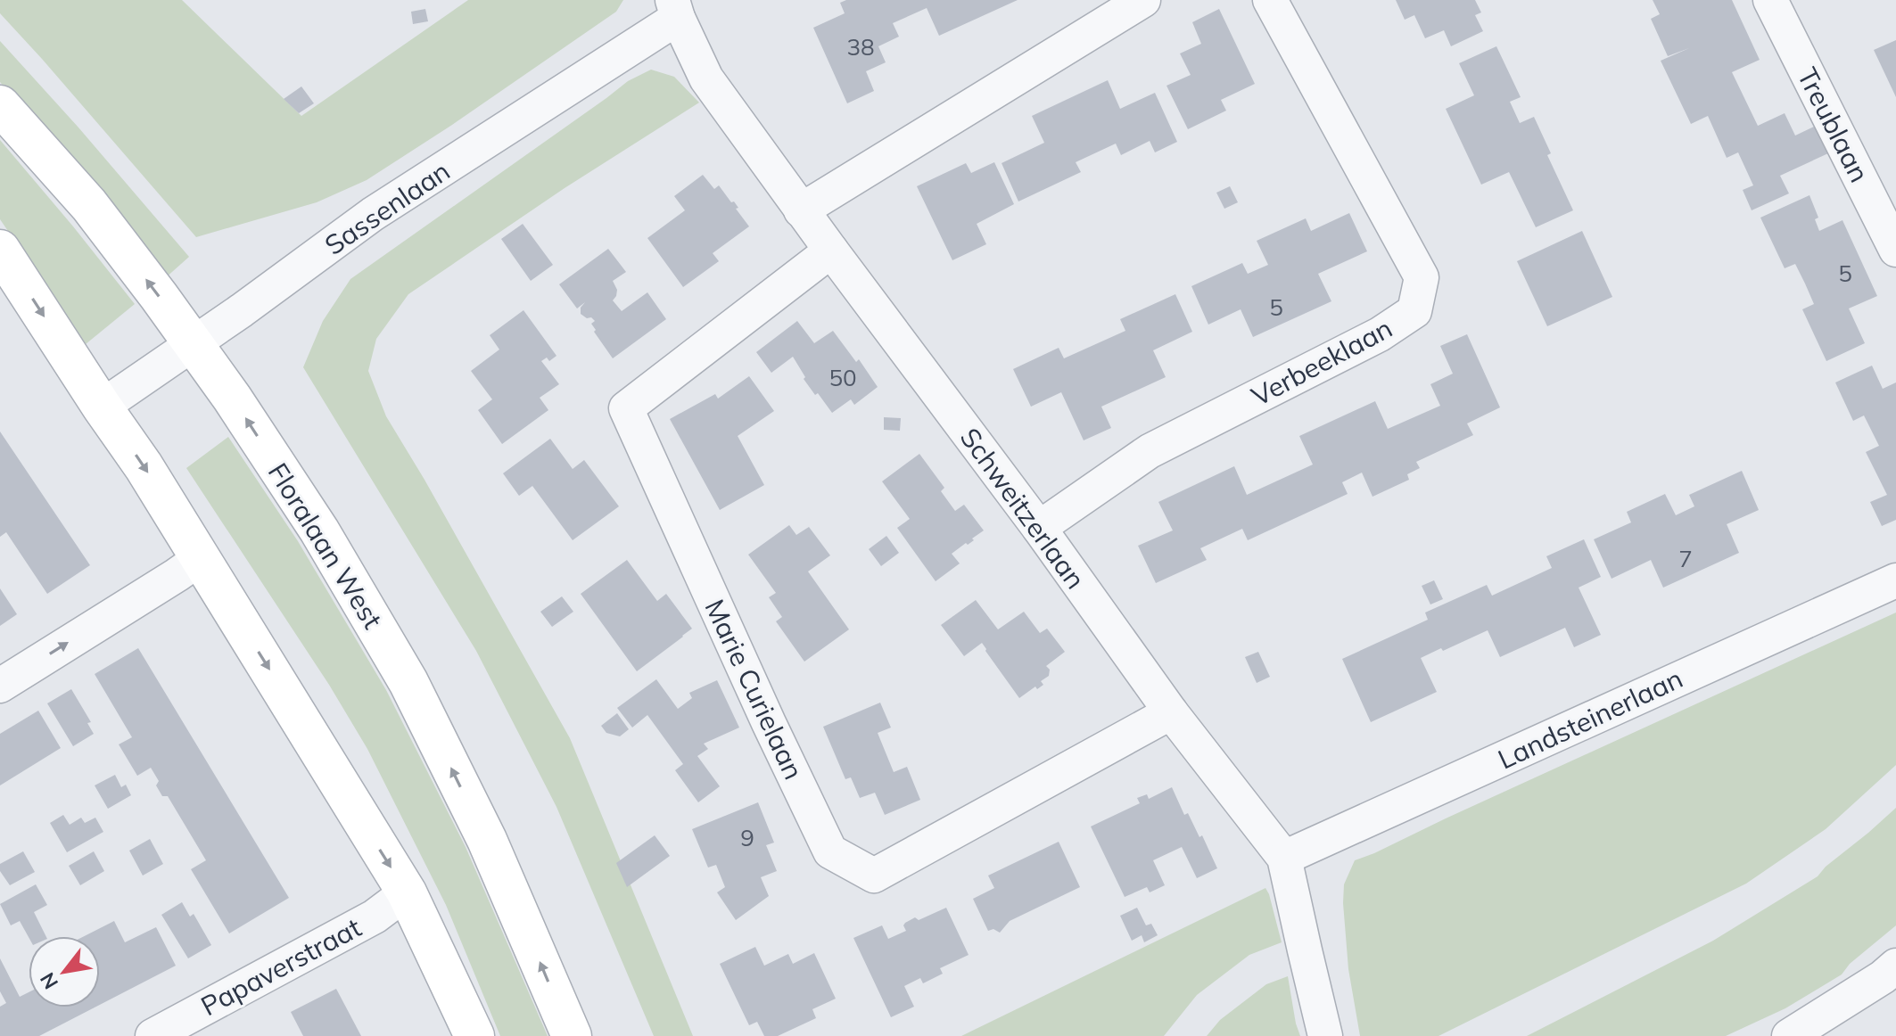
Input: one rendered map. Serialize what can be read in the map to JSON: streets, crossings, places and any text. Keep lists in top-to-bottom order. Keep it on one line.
{"streets":{"main road":["Floralaan West"],"street":["Treublaan","Sassenlaan","Verbeeklaan","Schweitzerlaan","Marie Curielaan","Landsteinerlaan","Papaverstraat"]},"crossings":[["Sassenlaan","Schweitzerlaan"],["Sassenlaan","Floralaan West"],["Verbeeklaan","Schweitzerlaan"],["Schweitzerlaan","Marie Curielaan"],["Schweitzerlaan","Landsteinerlaan"]],"house_numbers":["38","5","5","50","7","9"],"north":"bottom left"}
